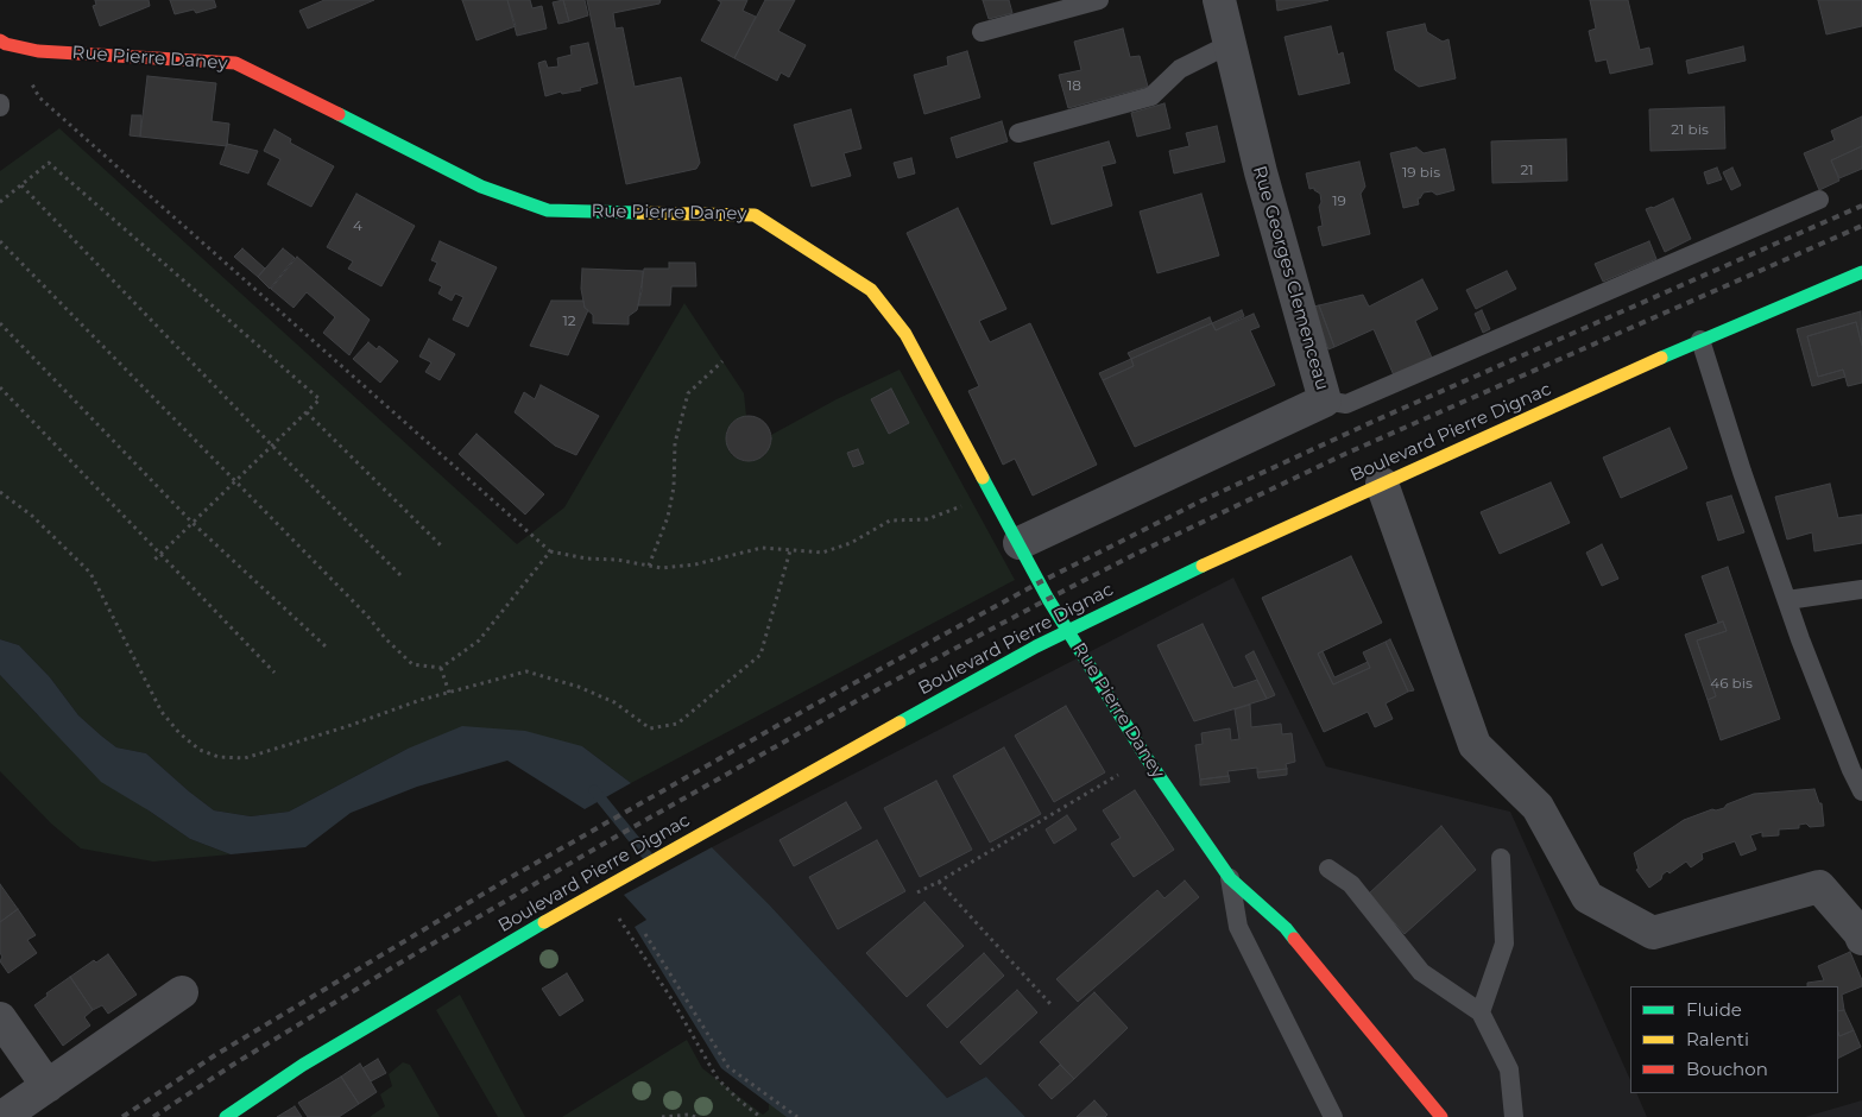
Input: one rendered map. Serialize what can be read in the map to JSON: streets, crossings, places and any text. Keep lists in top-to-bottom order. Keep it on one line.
{"streets":{"street":["Rue Pierre Daney","Rue Georges Clemenceau","Boulevard Pierre Dignac"]},"crossings":[["Rue Pierre Daney","Rue Georges Clemenceau"],["Rue Pierre Daney","Boulevard Pierre Dignac"]],"house_numbers":["18","21 bis","21","19 bis","19","4","12","46 bis"],"legend":["Fluide","Ralenti","Bouchon"]}
